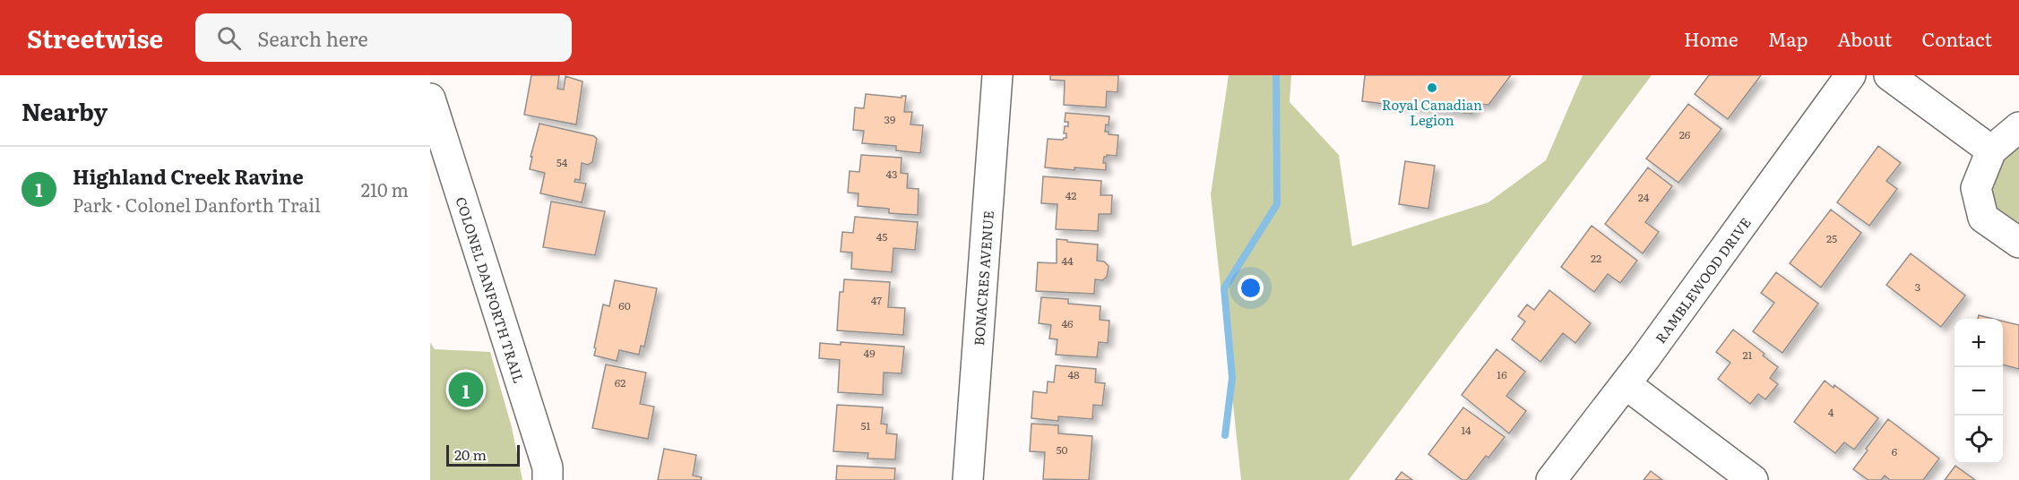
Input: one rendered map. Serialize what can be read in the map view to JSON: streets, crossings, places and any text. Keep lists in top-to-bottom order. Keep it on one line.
{"streets":{"street":["BONACRES AVENUE","RAMBLEWOOD DRIVE","COLONEL DANFORTH TRAIL"]},"places":["Royal Canadian Legion"],"house_numbers":["39","26","54","43","42","24","45","25","22","44","3","47","60","46","49","21","48","16","62","4","51","14","50","6"],"scale_bar":"20 m","page":{"header":"Streetwise","search":"Search here","nav":["Home","Map","About","Contact"],"heading":"Nearby","list":[{"mark":"1","name":"Highland Creek Ravine","note":"Park · Colonel Danforth Trail","value":"210 m"}],"map_buttons":["+","−"],"pins":"1","scale":"20 m"}}
